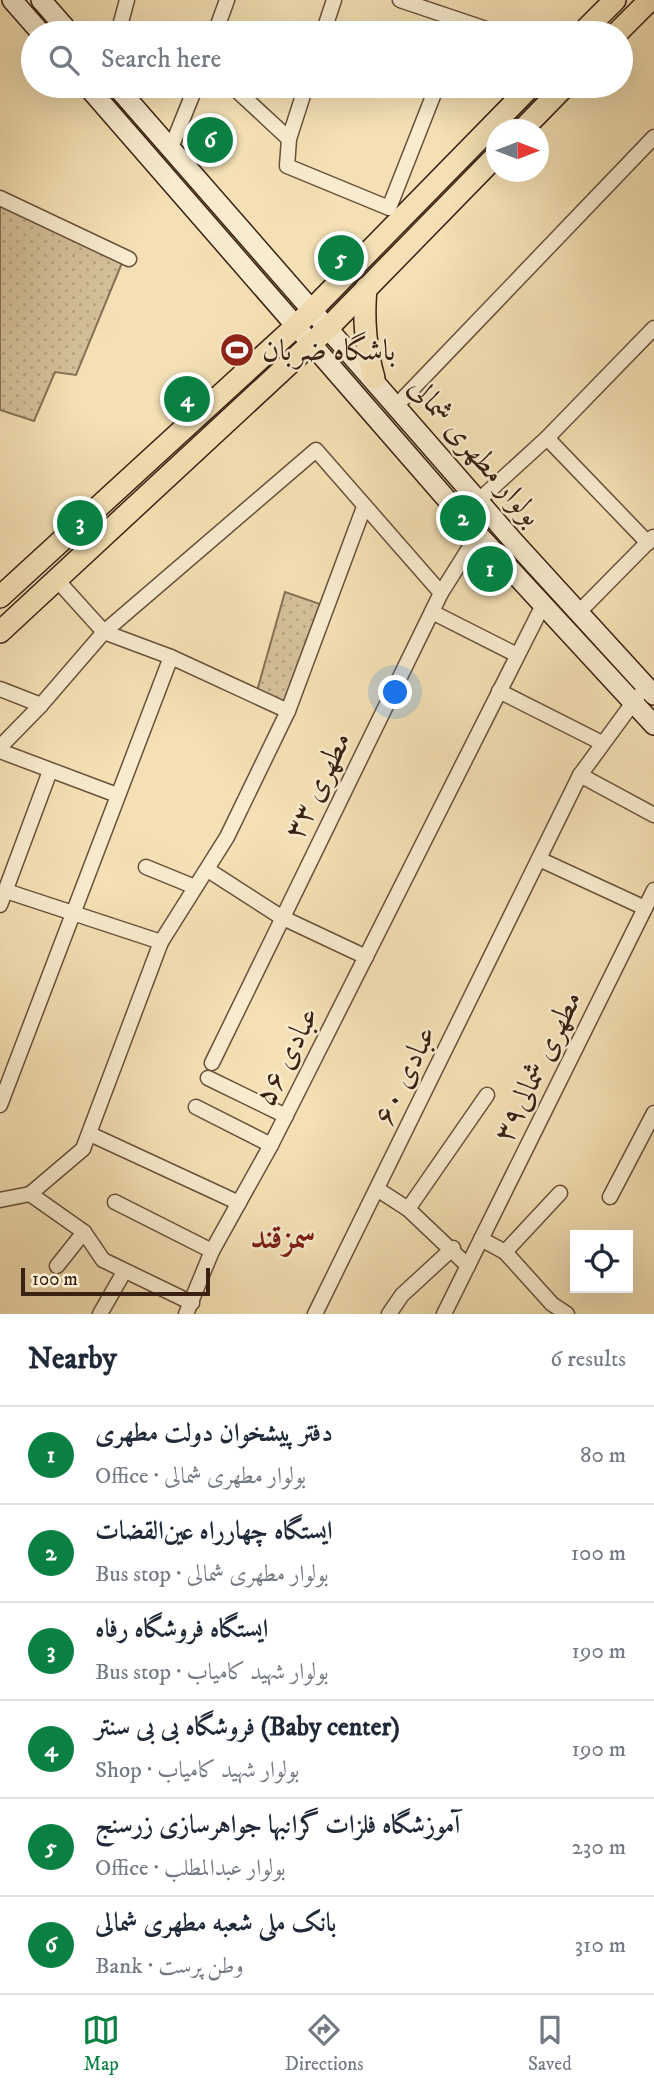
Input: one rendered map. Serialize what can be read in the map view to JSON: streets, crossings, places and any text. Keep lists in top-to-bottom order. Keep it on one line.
{"streets":{"main road":["بولوار مطهری شمالی"],"street":["مطهری ۳۳","عبادی ۵۶","مطهری شمالی۳۹","عبادی ۶۰"]},"crossings":[["بولوار مطهری شمالی","مطهری ۳۳"],["بولوار مطهری شمالی","عبادی ۵۶"],["بولوار مطهری شمالی","عبادی ۶۰"],["مطهری ۳۳","عبادی ۵۶"]],"districts":["سمزقند"],"places":{"sports":["باشگاه ضربان"]},"scale_bar":"100 m","north":"right","page":{"search":"Search here","pins":["6","5","4","2","3","1"],"scale":"100 m","heading":["Nearby","6 results"],"list":[{"mark":"1","name":"دفتر پیشخوان دولت مطهری","note":"Office · بولوار مطهری شمالی","value":"80 m"},{"mark":"2","name":"ایستگاه چهارراه عین‌القضات","note":"Bus stop · بولوار مطهری شمالی","value":"100 m"},{"mark":"3","name":"ایستگاه فروشگاه رفاه","note":"Bus stop · بولوار شهید کامیاب","value":"190 m"},{"mark":"4","name":"فروشگاه بی بی سنتر (Baby center)","note":"Shop · بولوار شهید کامیاب","value":"190 m"},{"mark":"5","name":"آموزشگاه فلزات گرانبها جواهرسازی زرسنج","note":"Office · بولوار عبدالمطلب","value":"230 m"},{"mark":"6","name":"بانک ملی شعبه مطهری شمالی","note":"Bank · وطن پرست","value":"310 m"}],"nav":["Map","Directions","Saved"]}}
